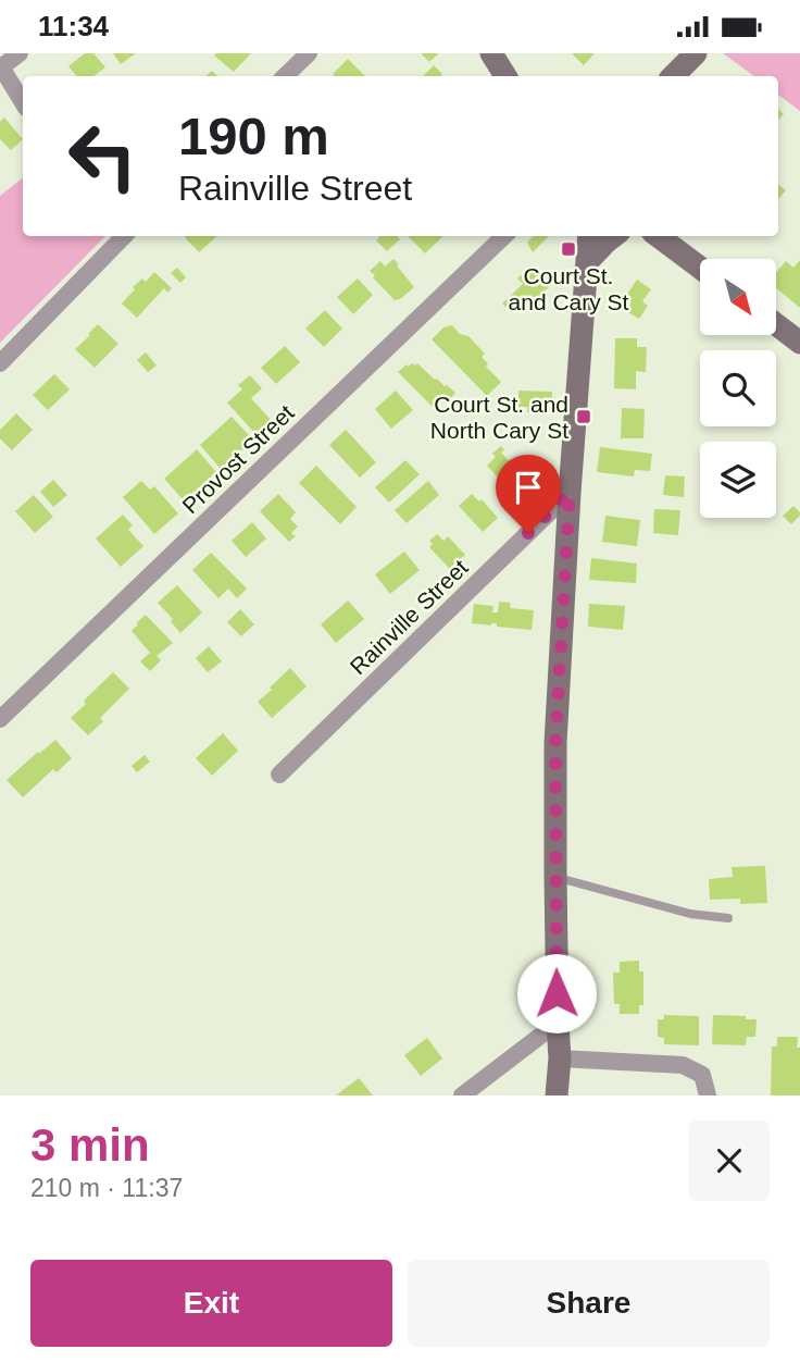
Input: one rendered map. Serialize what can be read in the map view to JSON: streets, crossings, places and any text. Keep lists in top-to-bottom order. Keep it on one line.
{"streets":{"street":["Provost Street","Rainville Street"]},"places":{"transit":["Court St. and Cary St","Court St. and North Cary St"]},"north":"bottom right","page":{"status":"11:34","turn":["190 m","Rainville Street"],"heading":["3 min","210 m · 11:37"],"buttons":["Exit","Share"]}}
